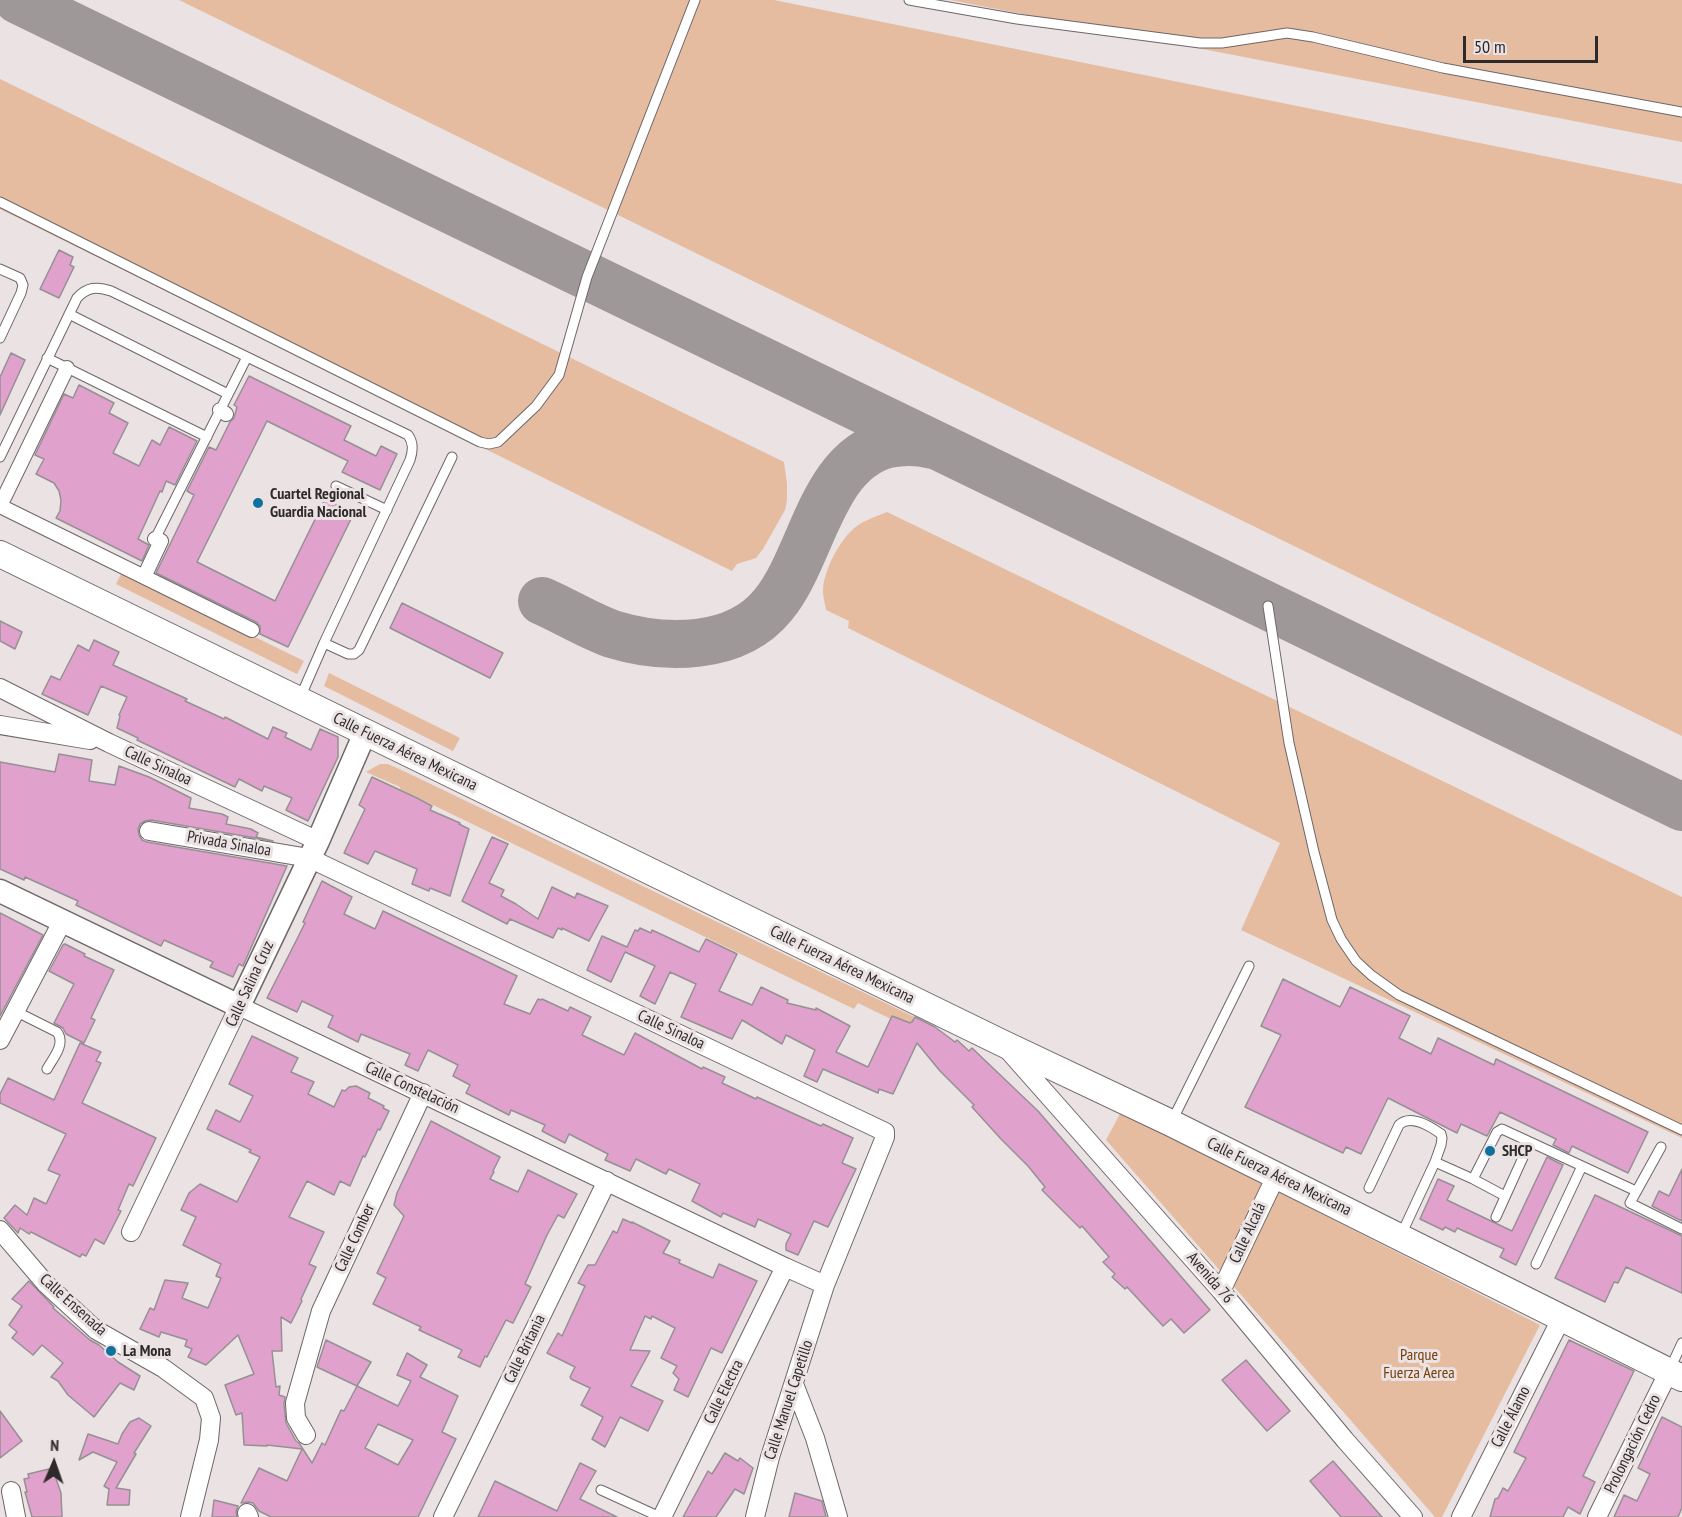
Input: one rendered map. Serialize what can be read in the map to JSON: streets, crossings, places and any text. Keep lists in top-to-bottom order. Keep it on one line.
{"streets":{"main road":["Calle Fuerza Aérea Mexicana"],"street":["Calle Sinaloa","Privada Sinaloa","Calle Salina Cruz","Calle Constelación","Calle Alcalá","Calle Comber","Avenida 76","Calle Ensenada","Calle Britania","Calle Electra","Calle Manuel Capetillo","Calle Álamo","Prolongación Cedro"]},"crossings":[["Calle Fuerza Aérea Mexicana","Calle Salina Cruz"],["Calle Fuerza Aérea Mexicana","Calle Alcalá"],["Calle Fuerza Aérea Mexicana","Avenida 76"],["Calle Fuerza Aérea Mexicana","Calle Álamo"],["Calle Fuerza Aérea Mexicana","Prolongación Cedro"],["Calle Sinaloa","Privada Sinaloa"],["Calle Sinaloa","Calle Salina Cruz"],["Calle Sinaloa","Calle Constelación"],["Calle Sinaloa","Calle Manuel Capetillo"],["Privada Sinaloa","Calle Salina Cruz"],["Calle Salina Cruz","Calle Constelación"],["Calle Constelación","Calle Comber"],["Calle Constelación","Calle Britania"],["Calle Constelación","Calle Electra"],["Calle Constelación","Calle Manuel Capetillo"],["Calle Alcalá","Avenida 76"]],"parks":["Parque Fuerza Aerea"],"places":["Cuartel Regional Guardia Nacional","SHCP","La Mona"],"scale_bar":"50 m","north":"top"}
